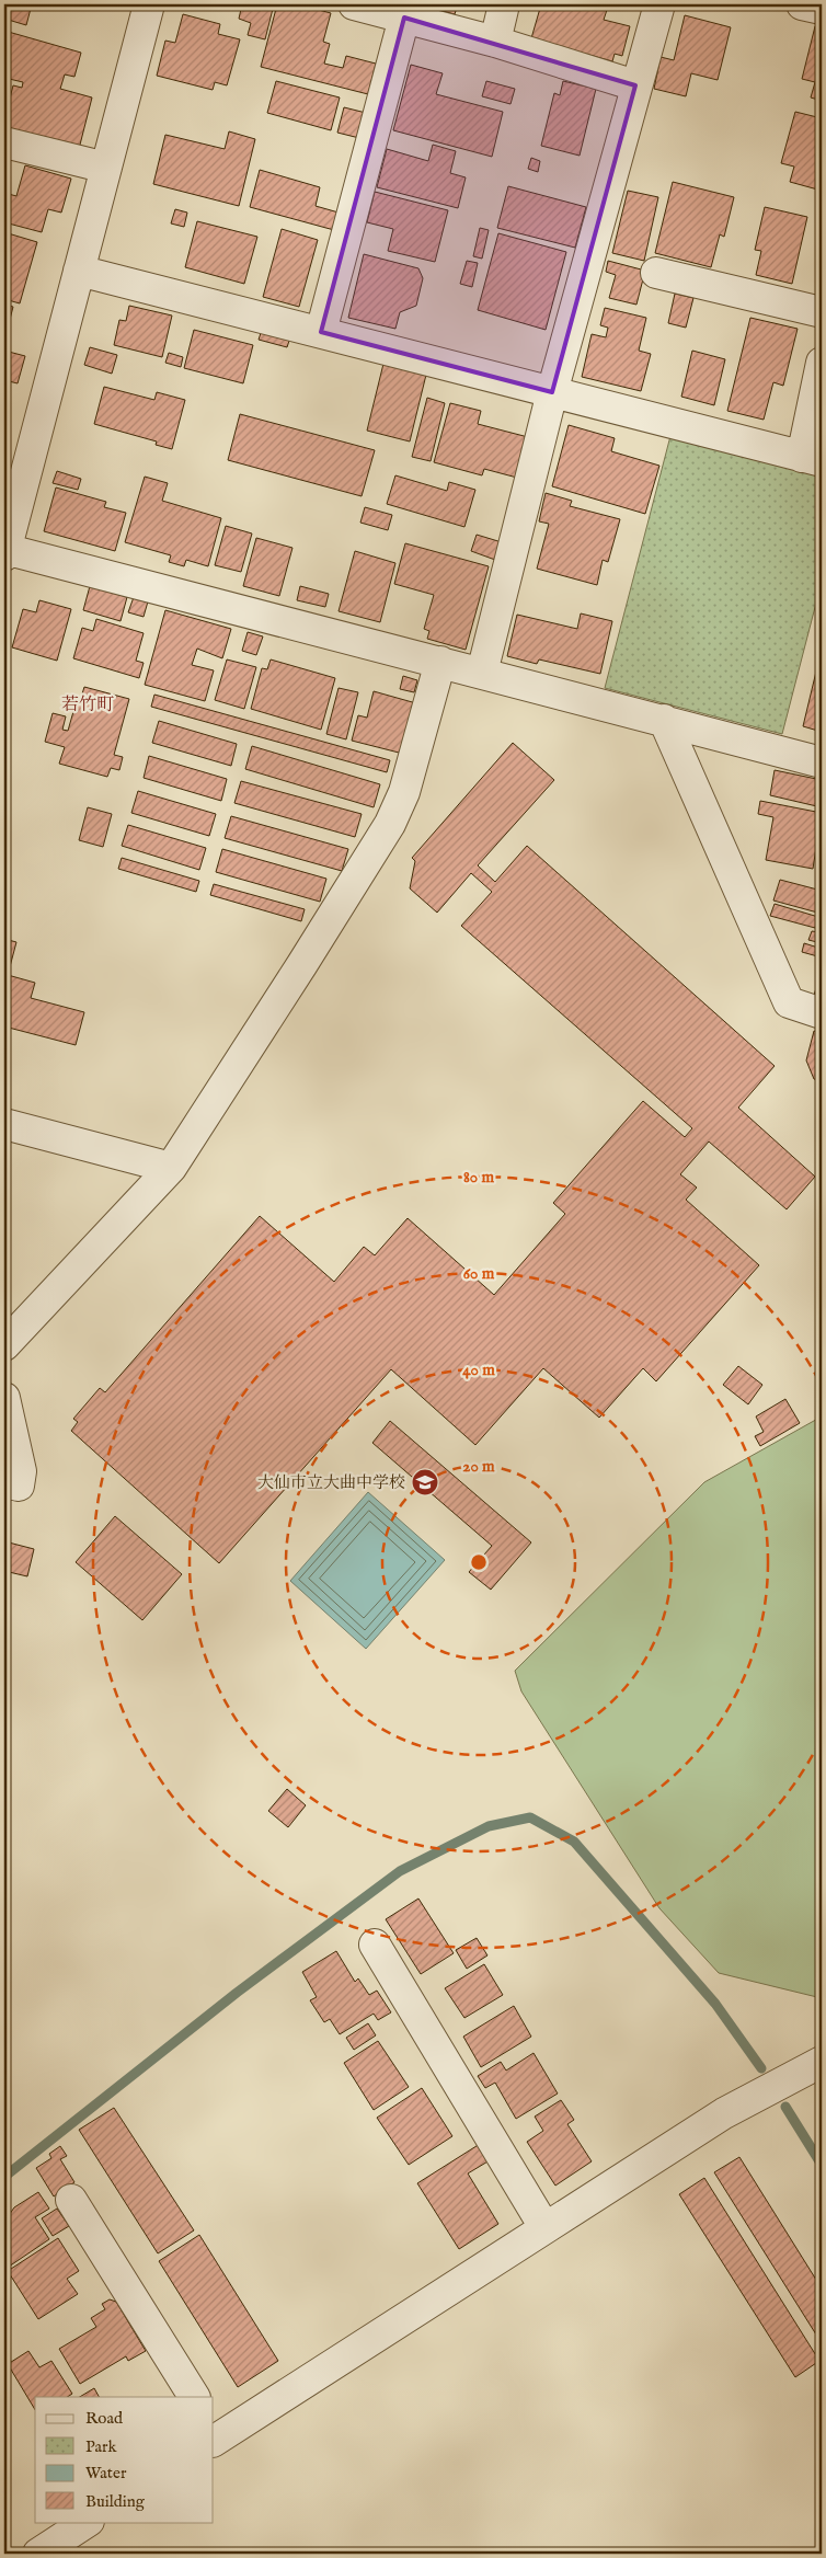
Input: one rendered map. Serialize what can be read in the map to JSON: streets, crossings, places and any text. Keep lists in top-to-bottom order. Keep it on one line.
{"districts":["若竹町"],"places":{"school or university":["大仙市立大曲中学校"]},"legend":["Road","Park","Water","Building"],"rings":["80 m","60 m","40 m","20 m"]}
